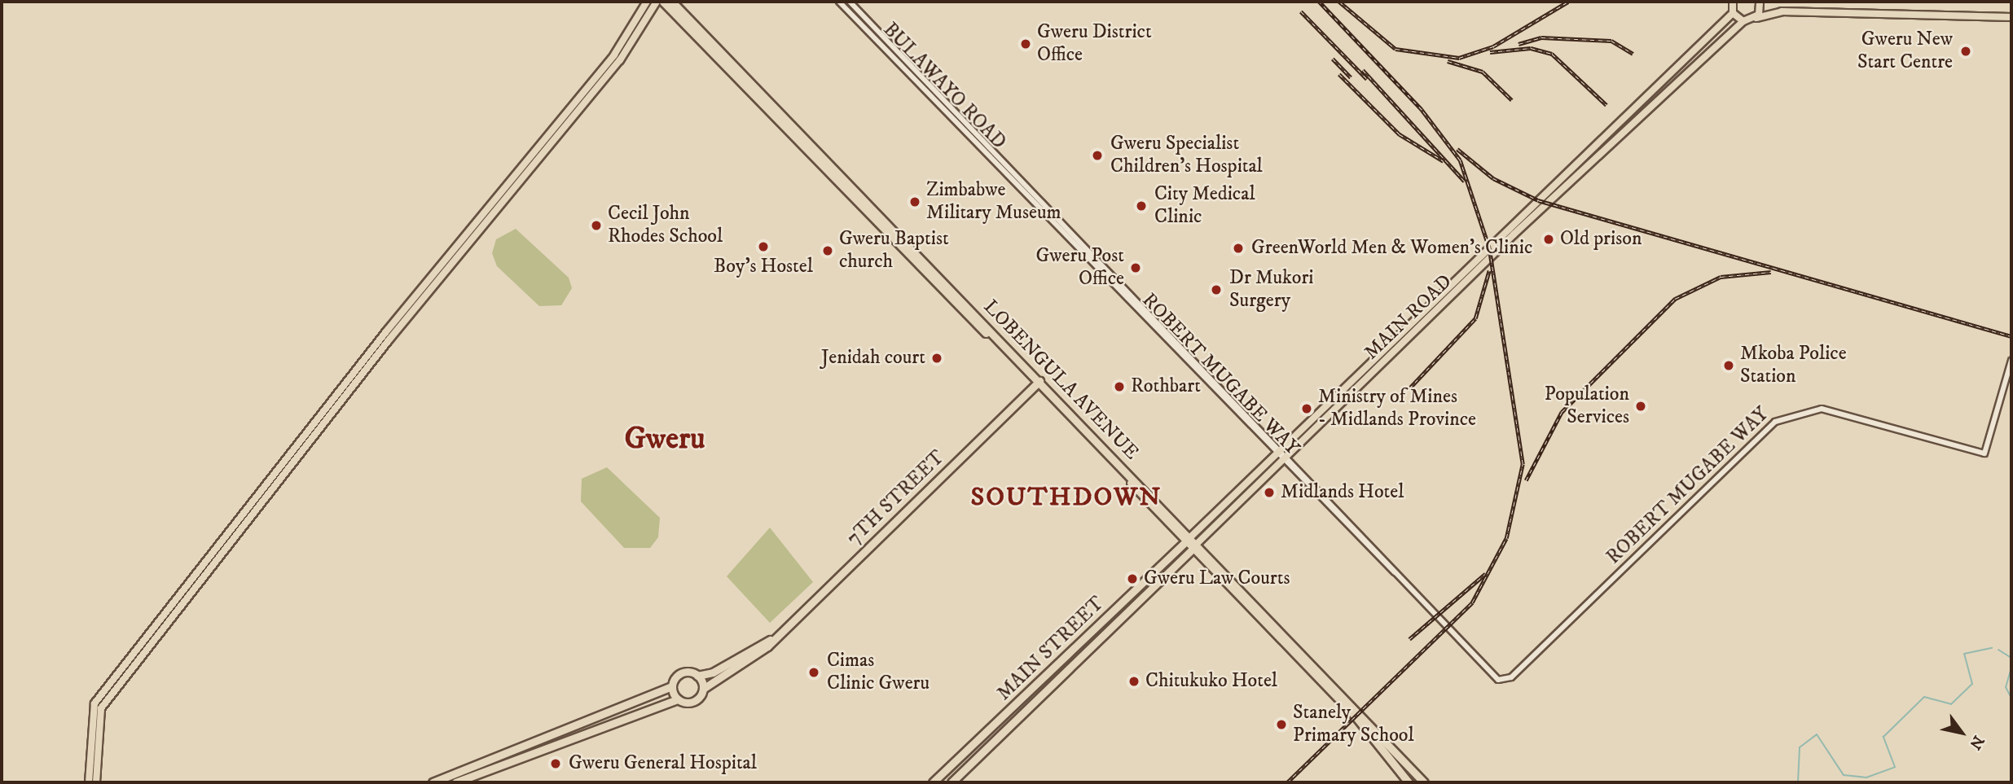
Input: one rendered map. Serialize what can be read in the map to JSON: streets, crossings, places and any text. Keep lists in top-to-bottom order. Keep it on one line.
{"streets":{"highway":["LOBENGULA AVENUE","7TH STREET","MAIN STREET"],"main road":["MAIN ROAD"],"street":["BULAWAYO ROAD","ROBERT MUGABE WAY"]},"crossings":[["BULAWAYO ROAD","ROBERT MUGABE WAY"],["MAIN ROAD","ROBERT MUGABE WAY"],["MAIN ROAD","LOBENGULA AVENUE"],["MAIN ROAD","MAIN STREET"],["LOBENGULA AVENUE","7TH STREET"],["LOBENGULA AVENUE","MAIN STREET"]],"districts":["Gweru","SOUTHDOWN"],"places":["Gweru District Office","Gweru New Start Centre","Gweru Specialist Children’s Hospital","Zimbabwe Military Museum","City Medical Clinic","Cecil John Rhodes School","Old prison","Boy's Hostel","GreenWorld Men & Women’s Clinic","Gweru Baptist church","Gweru Post Office","Dr Mukori Surgery","Jenidah court","Mkoba Police Station","Rothbart","Population Services","Ministry of Mines - Midlands Province","Midlands Hotel","Gweru Law Courts","Cimas Clinic Gweru","Chitukuko Hotel","Stanely Primary School","Gweru General Hospital"],"north":"bottom right"}
